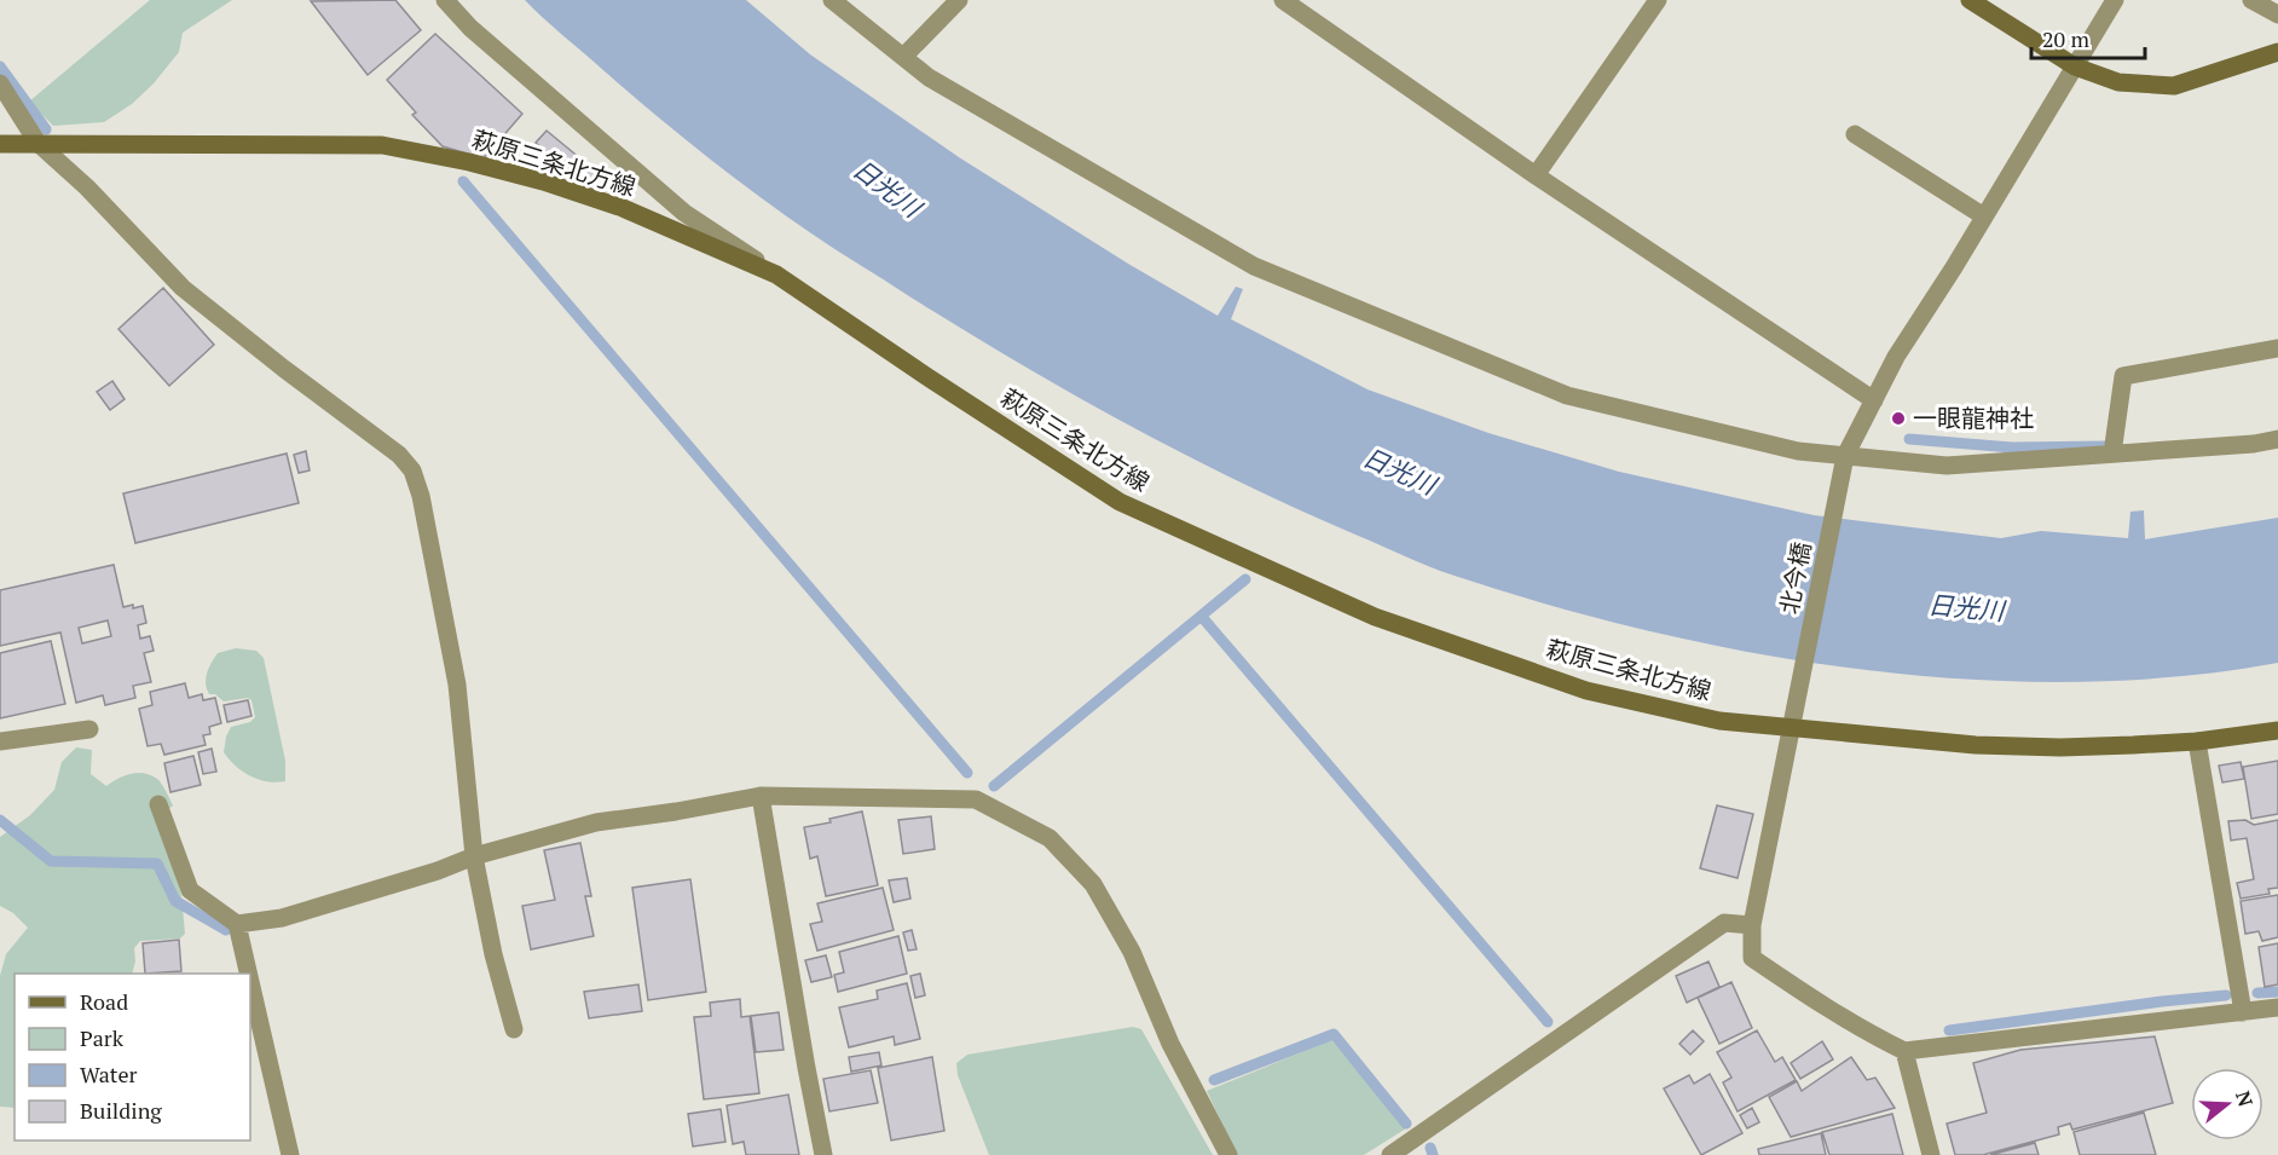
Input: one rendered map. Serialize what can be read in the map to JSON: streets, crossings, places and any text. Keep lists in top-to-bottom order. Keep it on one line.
{"streets":{"main road":["萩原三条北方線"],"street":["北今橋"]},"crossings":[["萩原三条北方線","北今橋"]],"water":["日光川"],"places":["一眼龍神社"],"legend":["Road","Park","Water","Building"],"scale_bar":"20 m","north":"right"}
